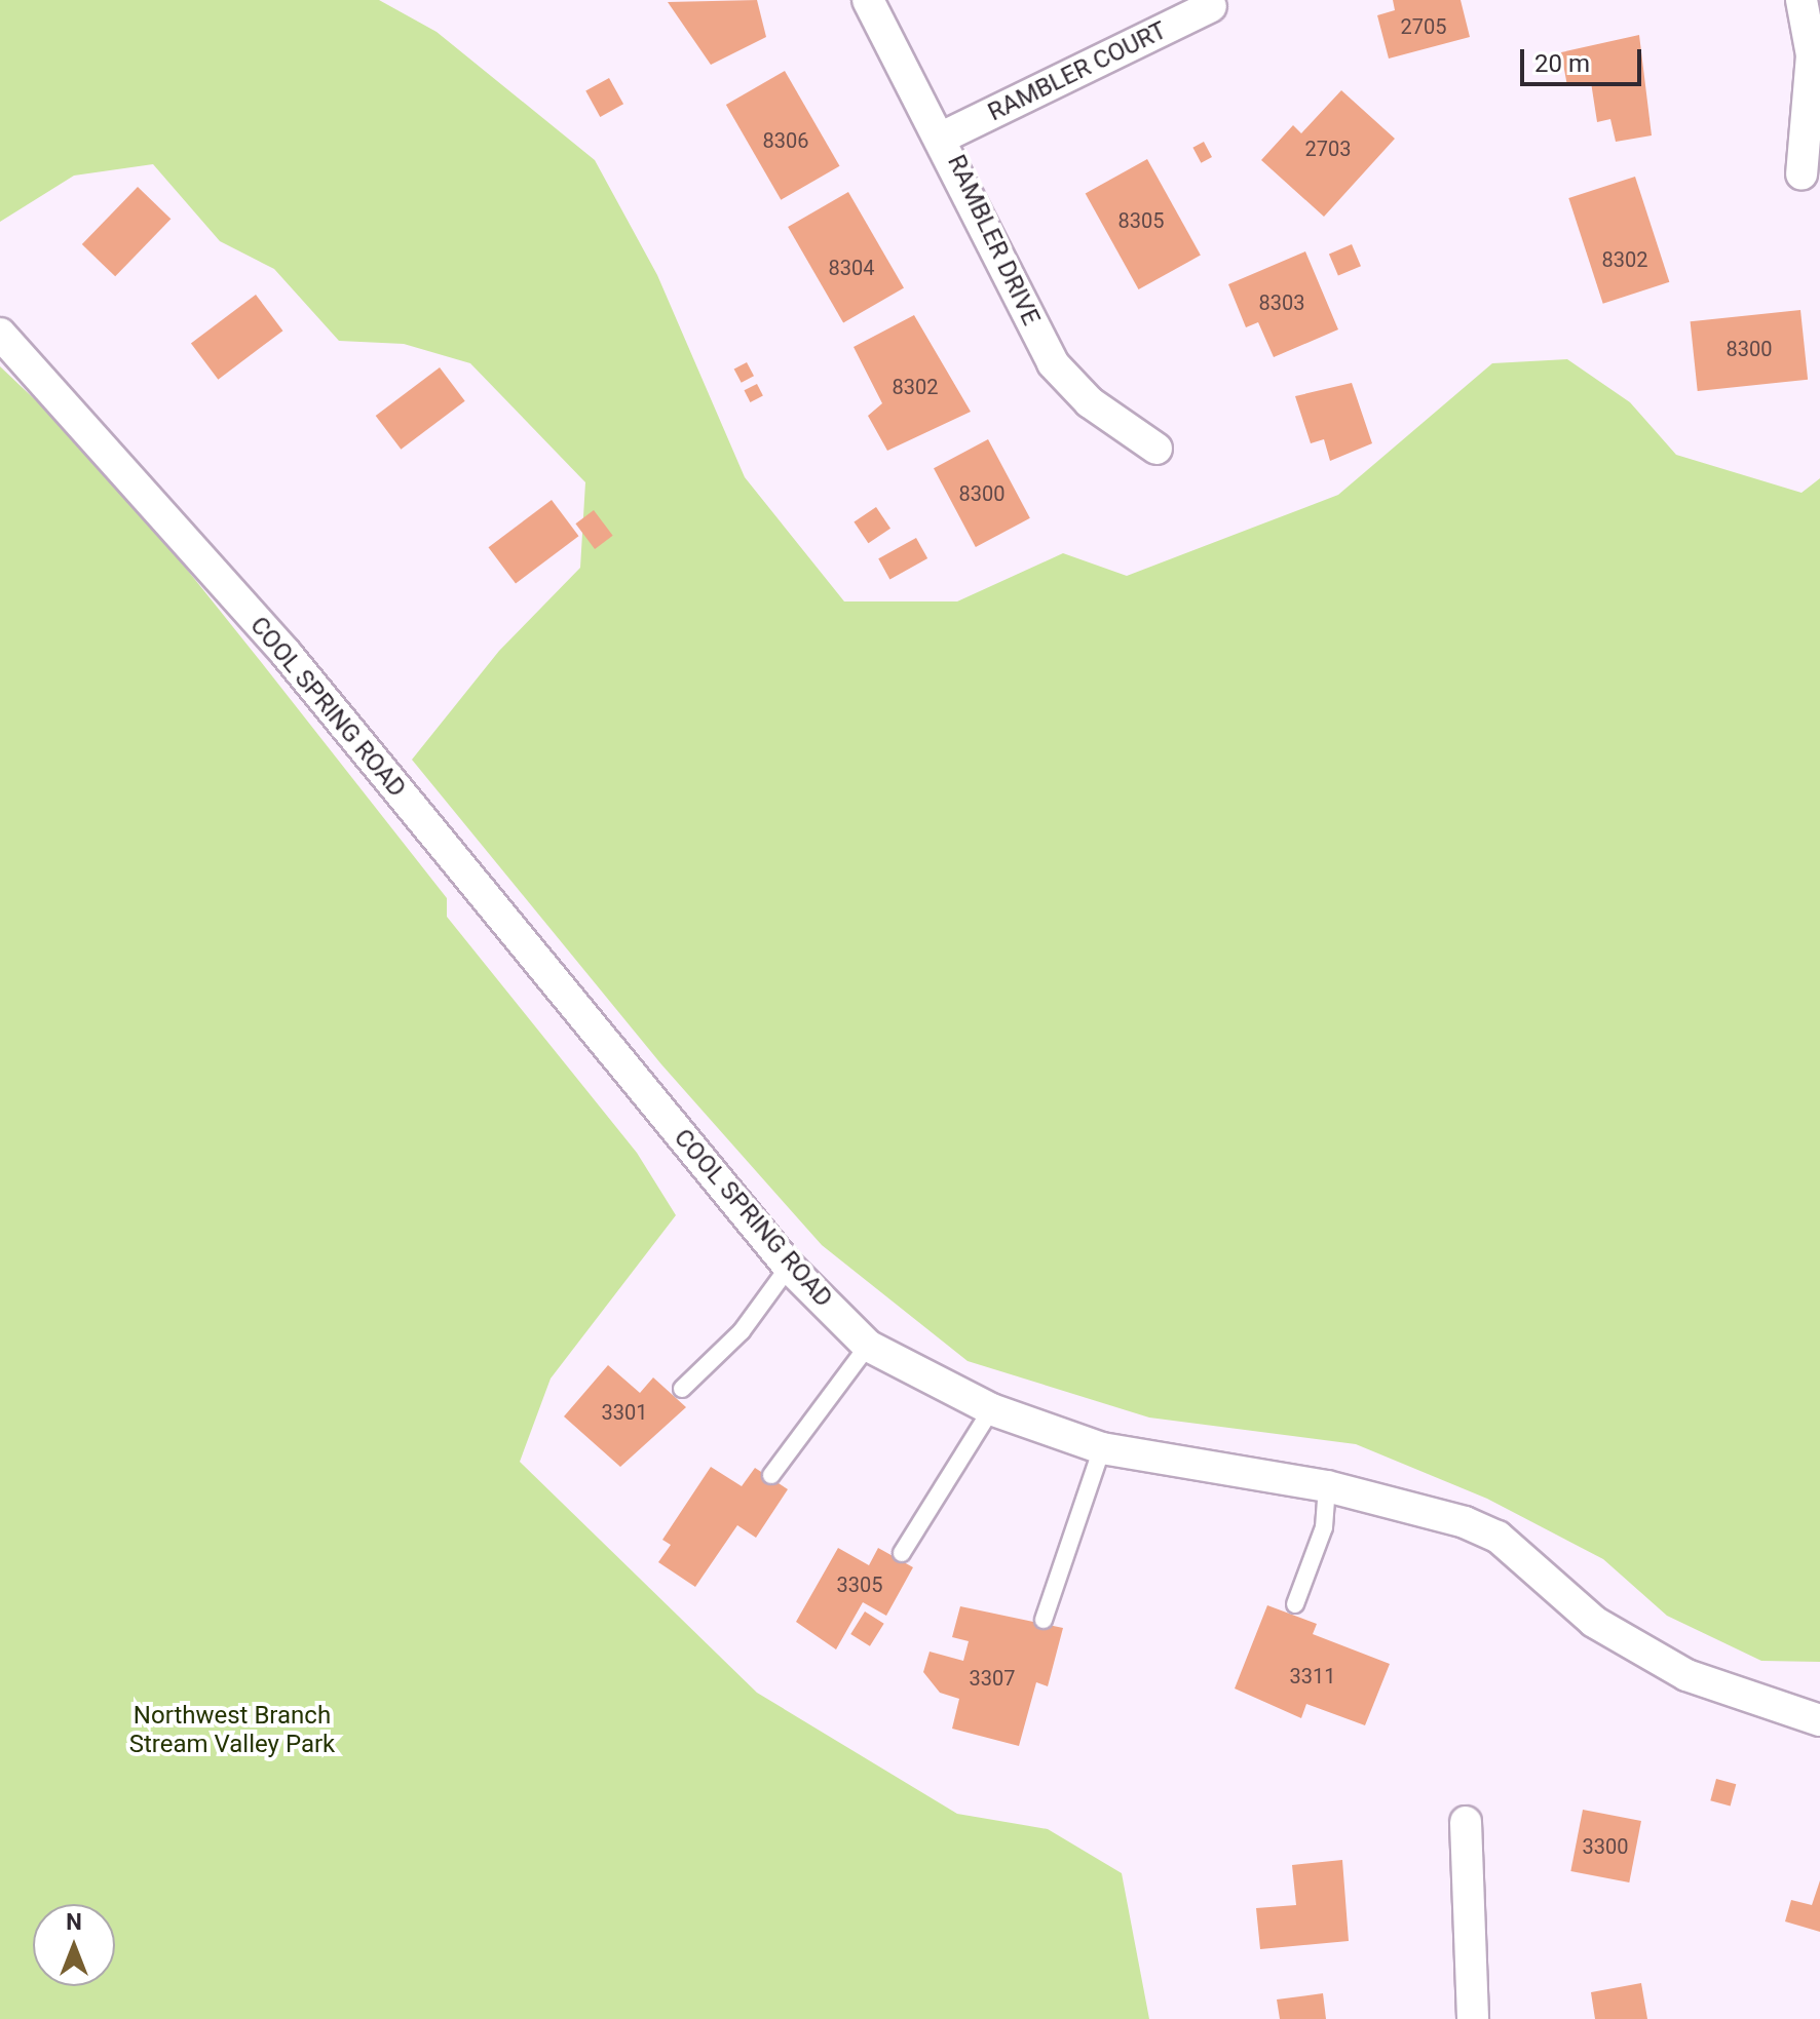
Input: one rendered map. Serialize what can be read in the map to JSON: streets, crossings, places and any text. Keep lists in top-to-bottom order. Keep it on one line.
{"streets":{"street":["RAMBLER COURT","RAMBLER DRIVE","COOL SPRING ROAD"]},"crossings":[["RAMBLER COURT","RAMBLER DRIVE"]],"parks":["Northwest Branch Stream Valley Park"],"house_numbers":["2705","8306","2703","8305","8302","8304","8303","8300","8302","8300","3301","3305","3311","3307","3300"],"scale_bar":"20 m","north":"top"}
